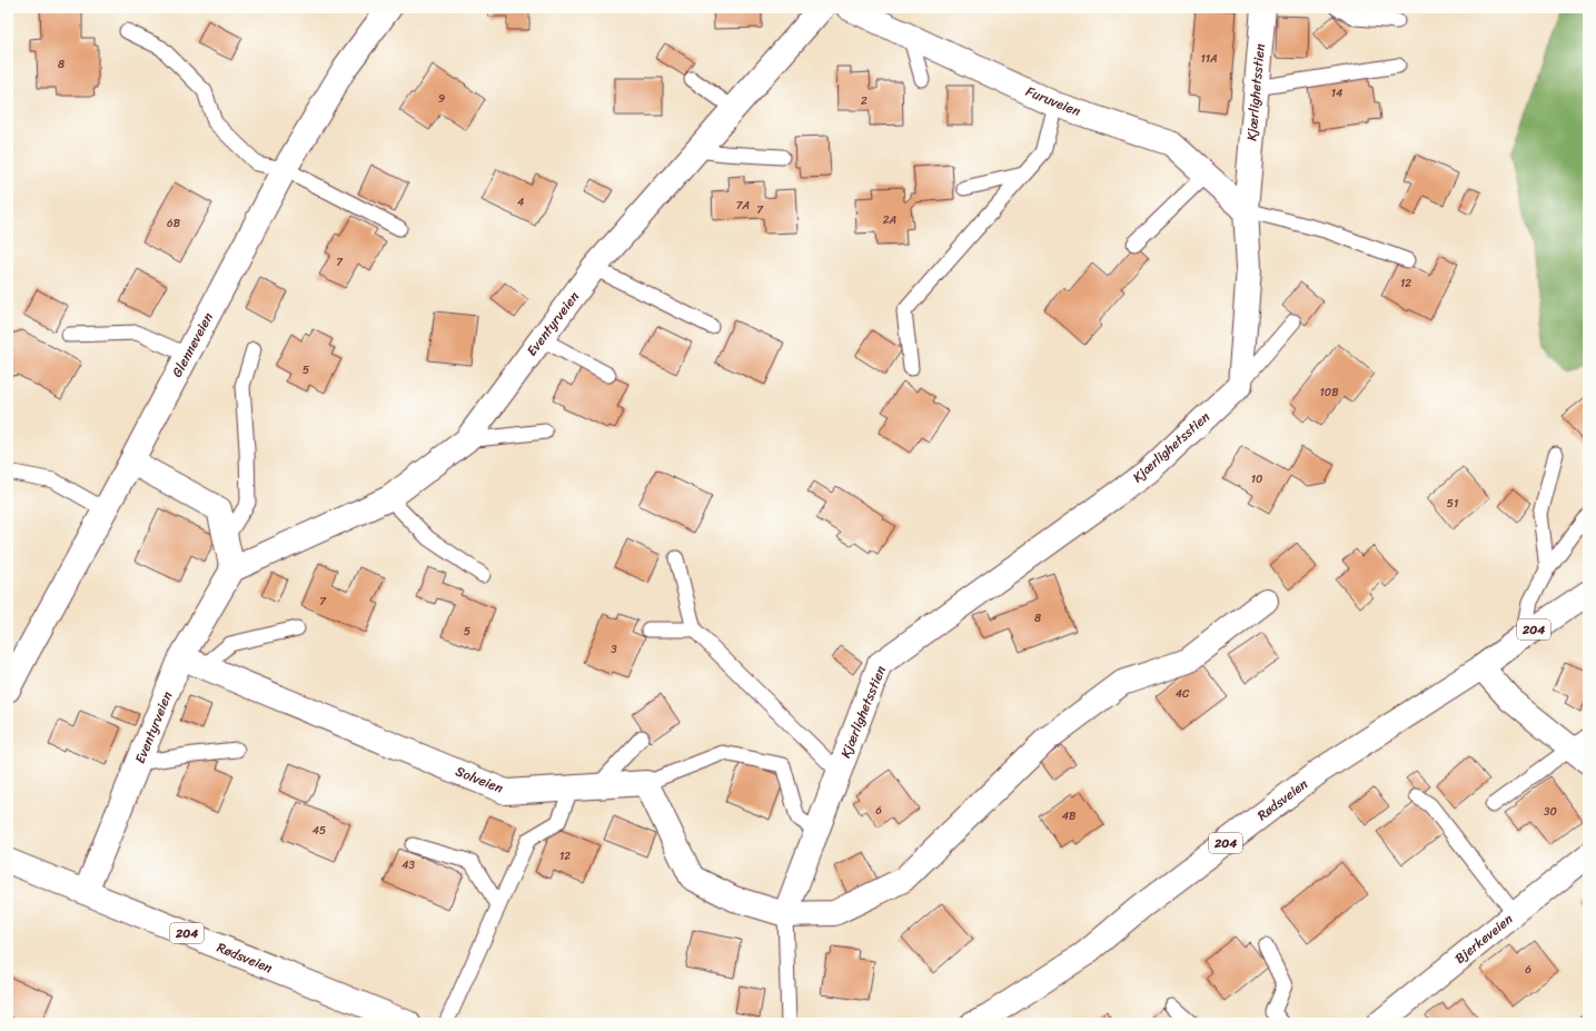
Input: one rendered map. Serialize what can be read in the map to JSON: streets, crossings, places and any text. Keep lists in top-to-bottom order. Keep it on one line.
{"streets":{"main road":["Kjærlighetsstien","Furuveien","Eventyrveien","Glenneveien","204","Solveien","Rødsveien","Bjerkeveien"]},"crossings":[["Kjærlighetsstien","Furuveien"],["Eventyrveien","Solveien"],["Eventyrveien","Rødsveien"],["204","Rødsveien"]],"house_numbers":["11A","8","14","9","2","4","7A","7","2A","6B","7","12","5","10B","10","51","7","8","5","3","4C","6","30","4B","45","12","43","6"]}
